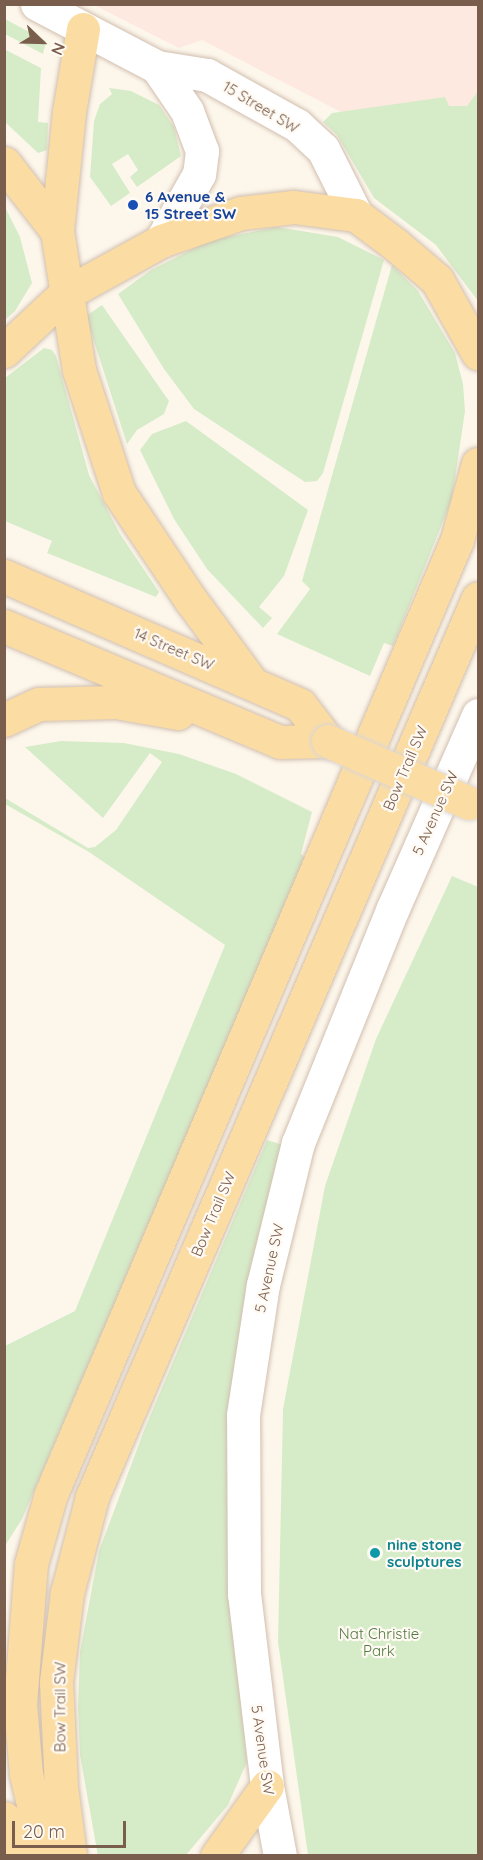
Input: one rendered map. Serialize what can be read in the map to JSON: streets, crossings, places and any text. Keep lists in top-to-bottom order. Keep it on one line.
{"streets":{"main road":["14 Street SW","Bow Trail SW"],"street":["15 Street SW","5 Avenue SW"]},"parks":["Nat Christie Park"],"places":["6 Avenue & 15 Street SW","nine stone sculptures"],"scale_bar":"20 m","north":"bottom right"}
